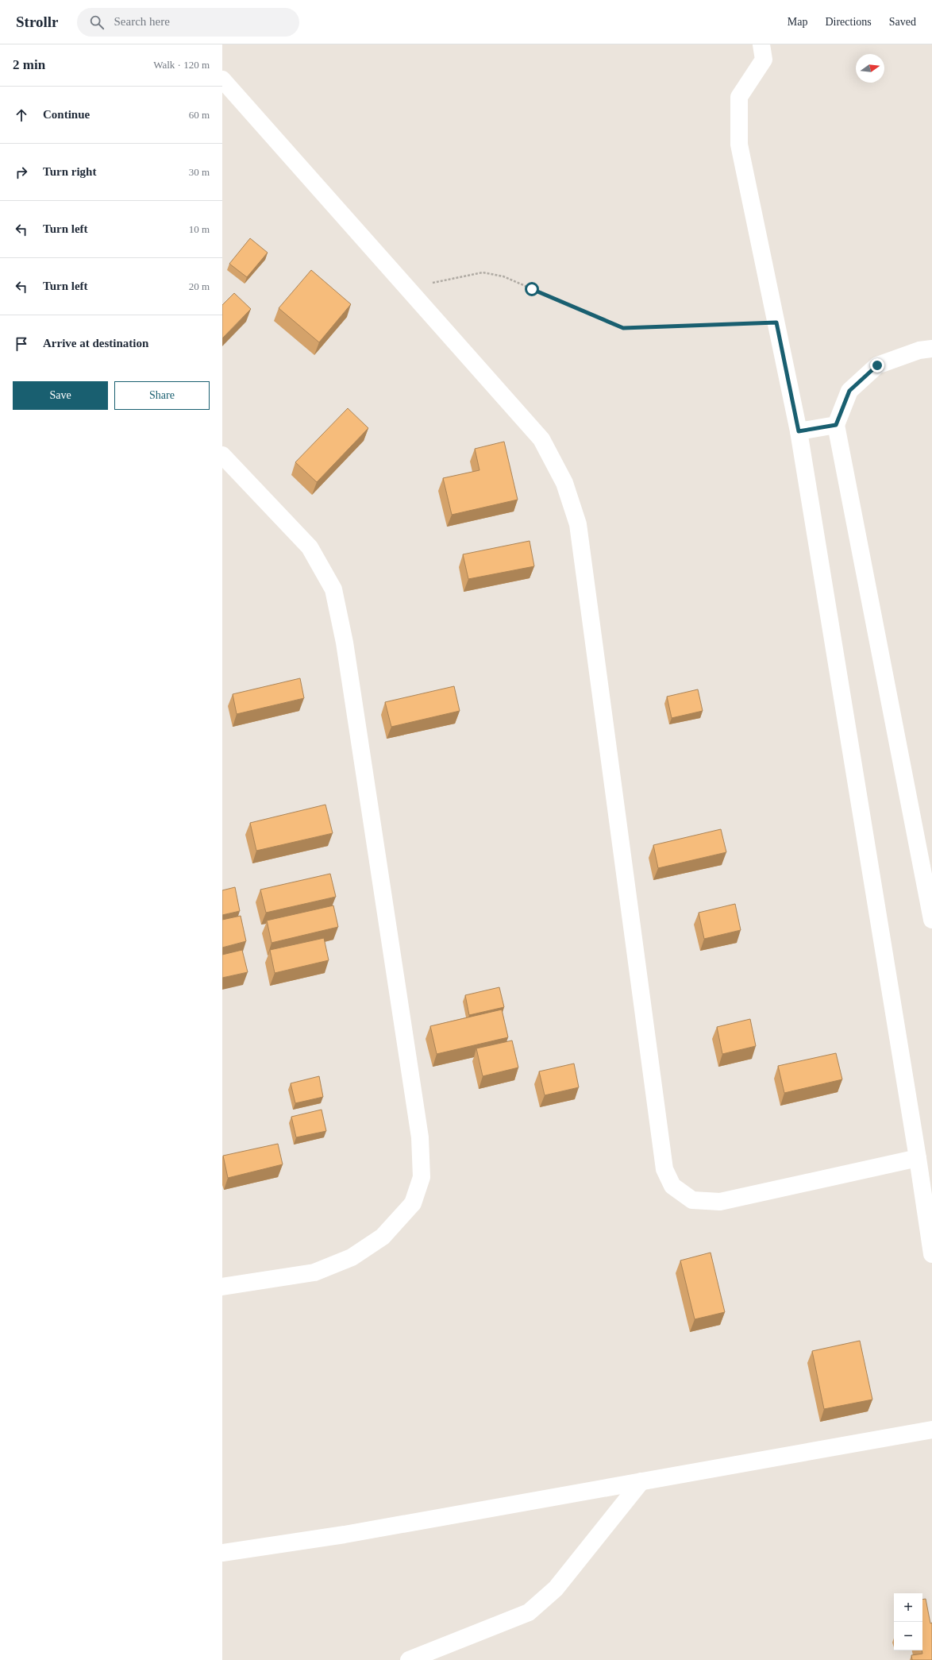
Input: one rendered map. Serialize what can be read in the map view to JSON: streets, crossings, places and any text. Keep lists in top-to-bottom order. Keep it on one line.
{"north":"right","page":{"header":"Strollr","search":"Search here","nav":["Map","Directions","Saved"],"heading":["2 min","Walk · 120 m"],"list":[["Continue","60 m"],["Turn right","30 m"],["Turn left","10 m"],["Turn left","20 m"],"Arrive at destination"],"buttons":["Save","Share"],"map_buttons":["+","−"]}}
